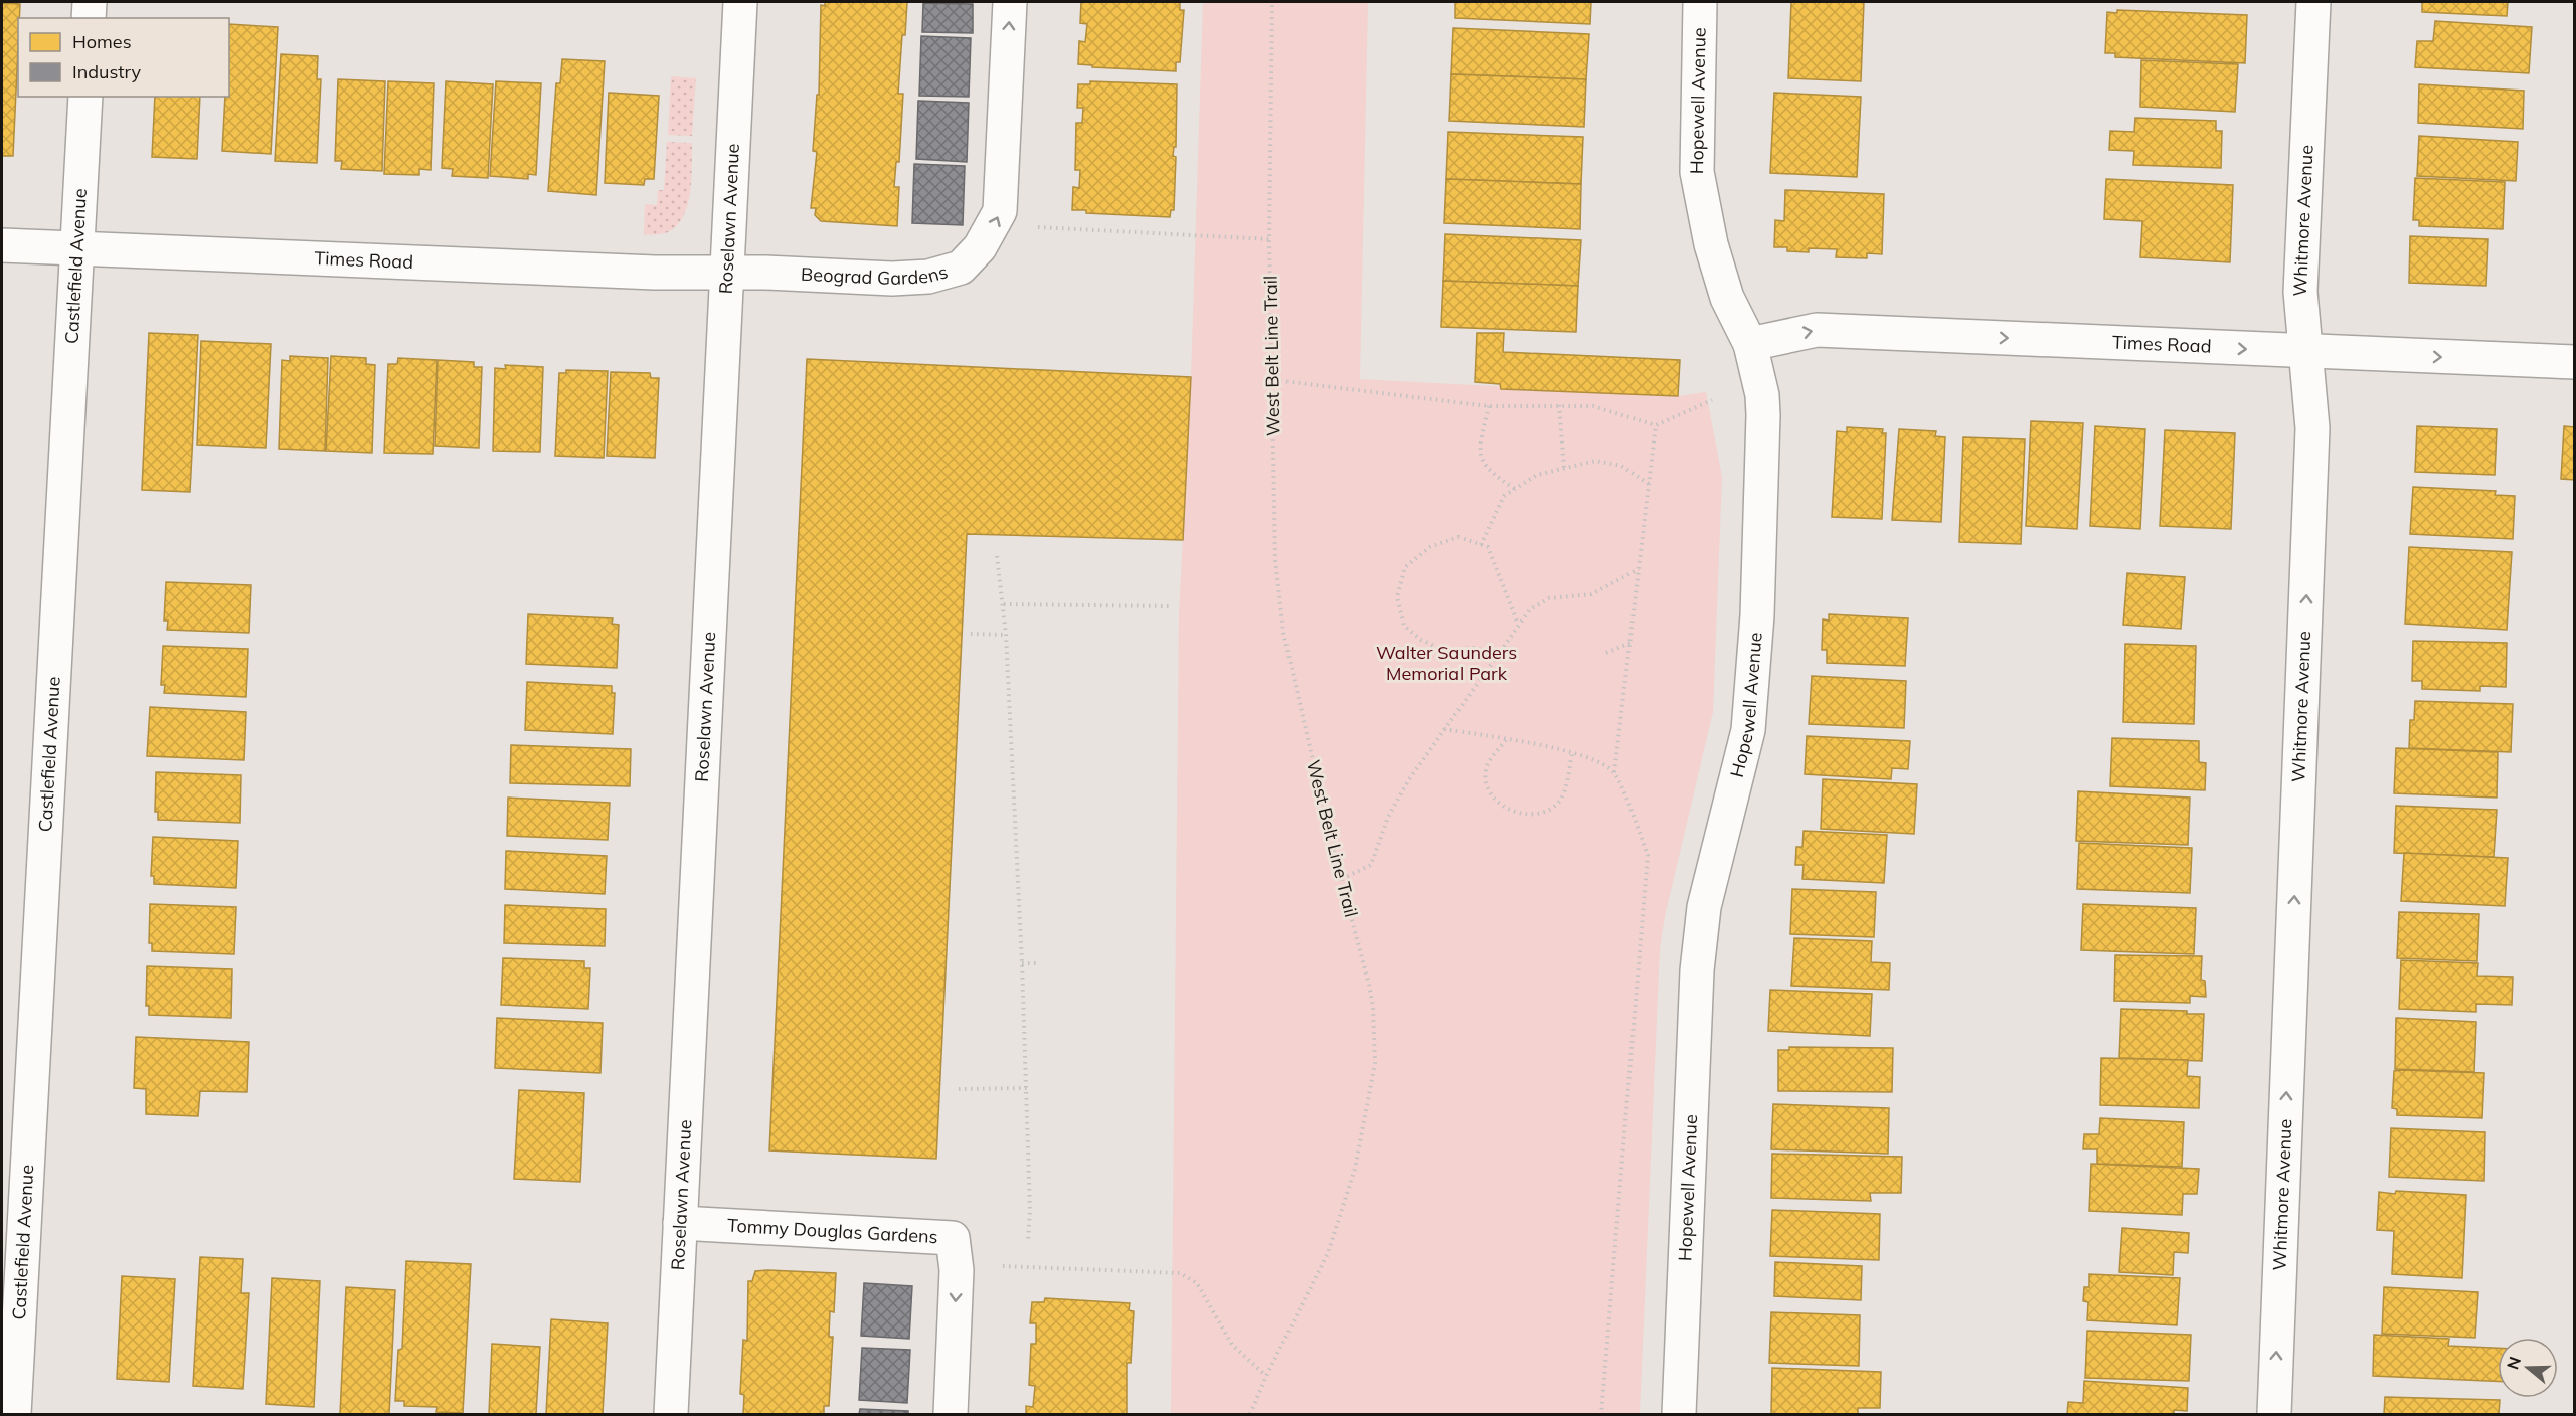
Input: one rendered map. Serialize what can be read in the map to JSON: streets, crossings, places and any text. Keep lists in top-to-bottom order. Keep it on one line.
{"streets":{"street":["Hopewell Avenue","Roselawn Avenue","Whitmore Avenue","Times Road","Castlefield Avenue","Beograd Gardens","Tommy Douglas Gardens"],"path":["West Belt Line Trail"]},"crossings":[["Hopewell Avenue","Times Road"],["Roselawn Avenue","Times Road"],["Roselawn Avenue","Beograd Gardens"],["Roselawn Avenue","Tommy Douglas Gardens"],["Whitmore Avenue","Times Road"],["Times Road","Castlefield Avenue"],["Times Road","Beograd Gardens"]],"one_way":["Whitmore Avenue","Times Road"],"parks":["Walter Saunders Memorial Park"],"legend":["Homes","Industry"],"north":"left"}
